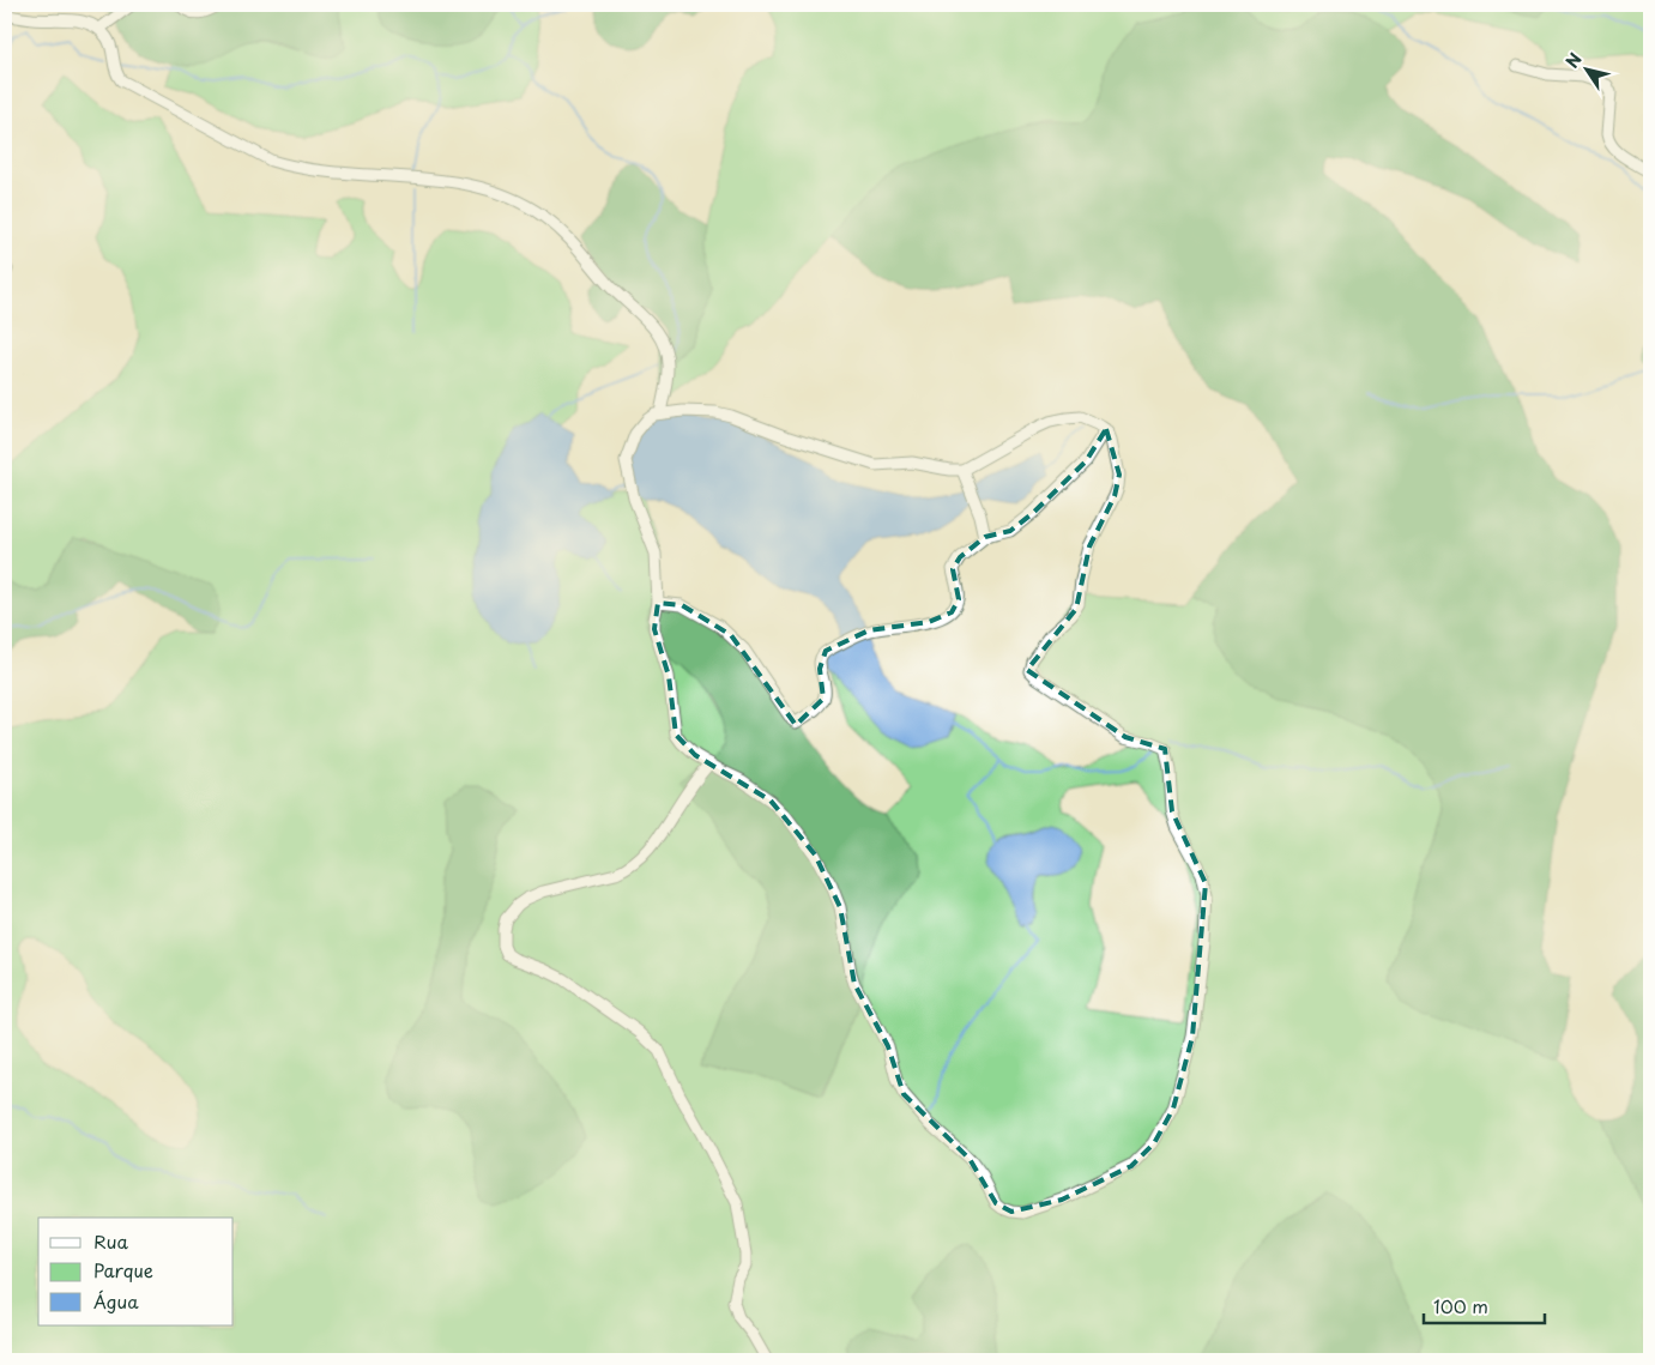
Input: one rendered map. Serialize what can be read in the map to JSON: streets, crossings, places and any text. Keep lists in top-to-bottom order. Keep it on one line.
{"legend":["Rua","Parque","Água"],"scale_bar":"100 m","north":"top left"}
